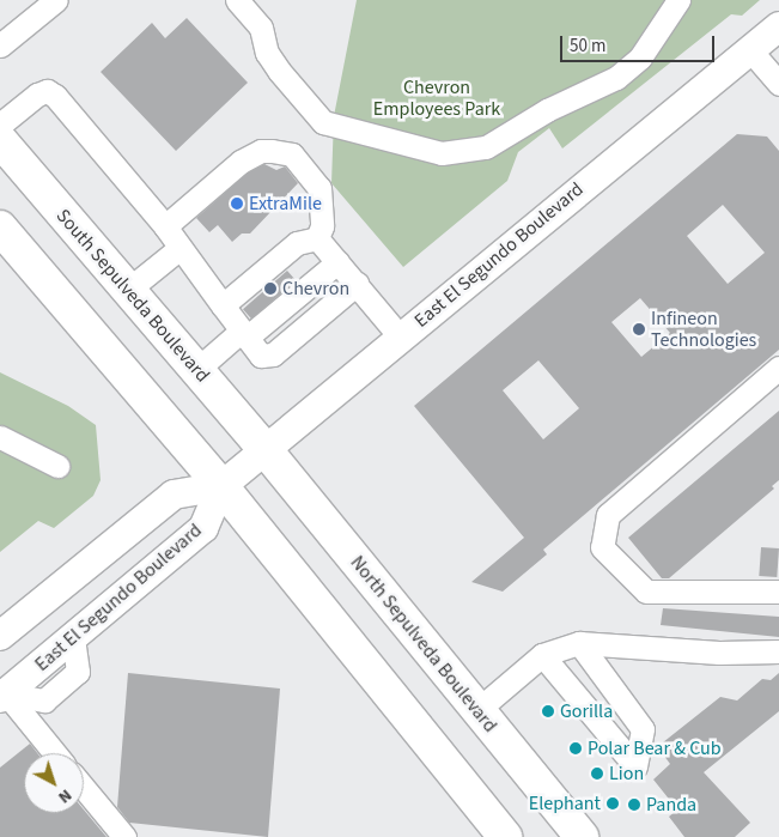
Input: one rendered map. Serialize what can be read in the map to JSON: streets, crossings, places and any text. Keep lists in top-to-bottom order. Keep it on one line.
{"streets":{"highway":["South Sepulveda Boulevard","North Sepulveda Boulevard"],"main road":["East El Segundo Boulevard"]},"crossings":[["East El Segundo Boulevard","South Sepulveda Boulevard"],["East El Segundo Boulevard","North Sepulveda Boulevard"],["South Sepulveda Boulevard","North Sepulveda Boulevard"]],"parks":["Chevron Employees Park"],"places":["ExtraMile","Chevron","Infineon Technologies","Gorilla","Polar Bear & Cub","Lion","Elephant","Panda"],"scale_bar":"50 m","north":"bottom right"}
